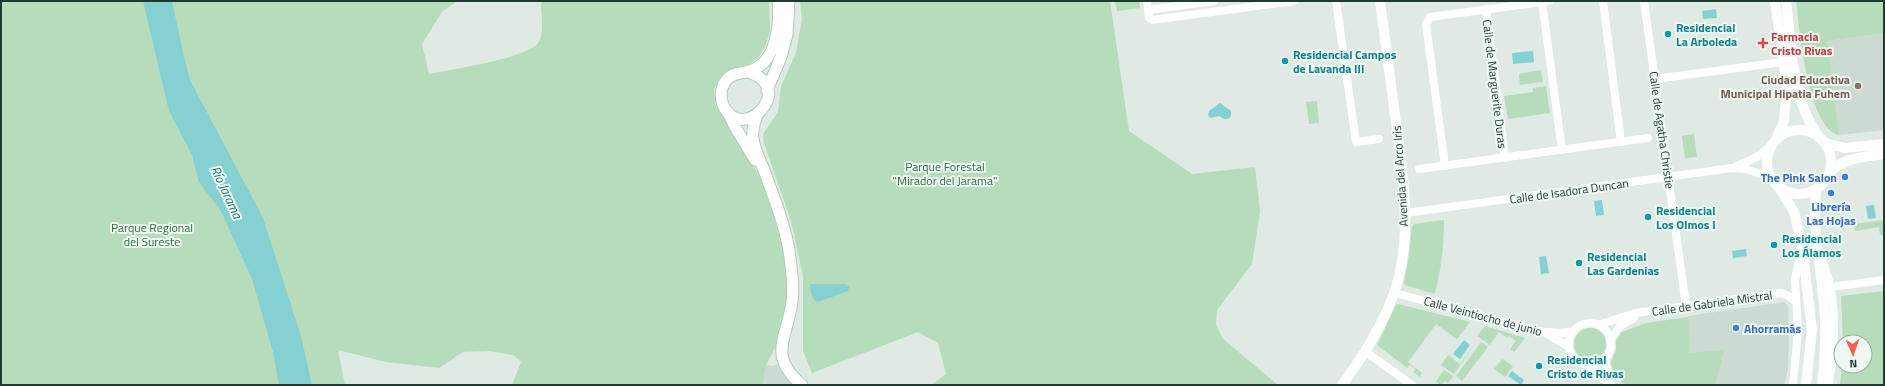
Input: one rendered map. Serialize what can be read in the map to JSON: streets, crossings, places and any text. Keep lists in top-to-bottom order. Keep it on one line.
{"streets":{"street":["Calle de Marguerite Duras","Calle de Agatha Christie","Avenida del Arco Iris","Calle de Isadora Duncan","Calle de Gabriela Mistral","Calle Veintiocho de junio"]},"crossings":[["Calle de Agatha Christie","Calle de Isadora Duncan"],["Calle de Agatha Christie","Calle de Gabriela Mistral"],["Avenida del Arco Iris","Calle de Isadora Duncan"],["Avenida del Arco Iris","Calle Veintiocho de junio"],["Calle de Gabriela Mistral","Calle Veintiocho de junio"]],"water":["Río Jarama"],"parks":["Parque Forestal \"Mirador del Jarama\"","Parque Regional del Sureste"],"places":{"other":["Residencial La Arboleda","Residencial Campos de Lavanda III","Ciudad Educativa Municipal Hipatia Fuhem","The Pink Salon","Librería Las Hojas","Residencial Los Olmos I","Residencial Los Álamos","Residencial Las Gardenias","Ahorramás","Residencial Cristo de Rivas"],"health":["Farmacia Cristo Rivas"]},"north":"bottom"}
